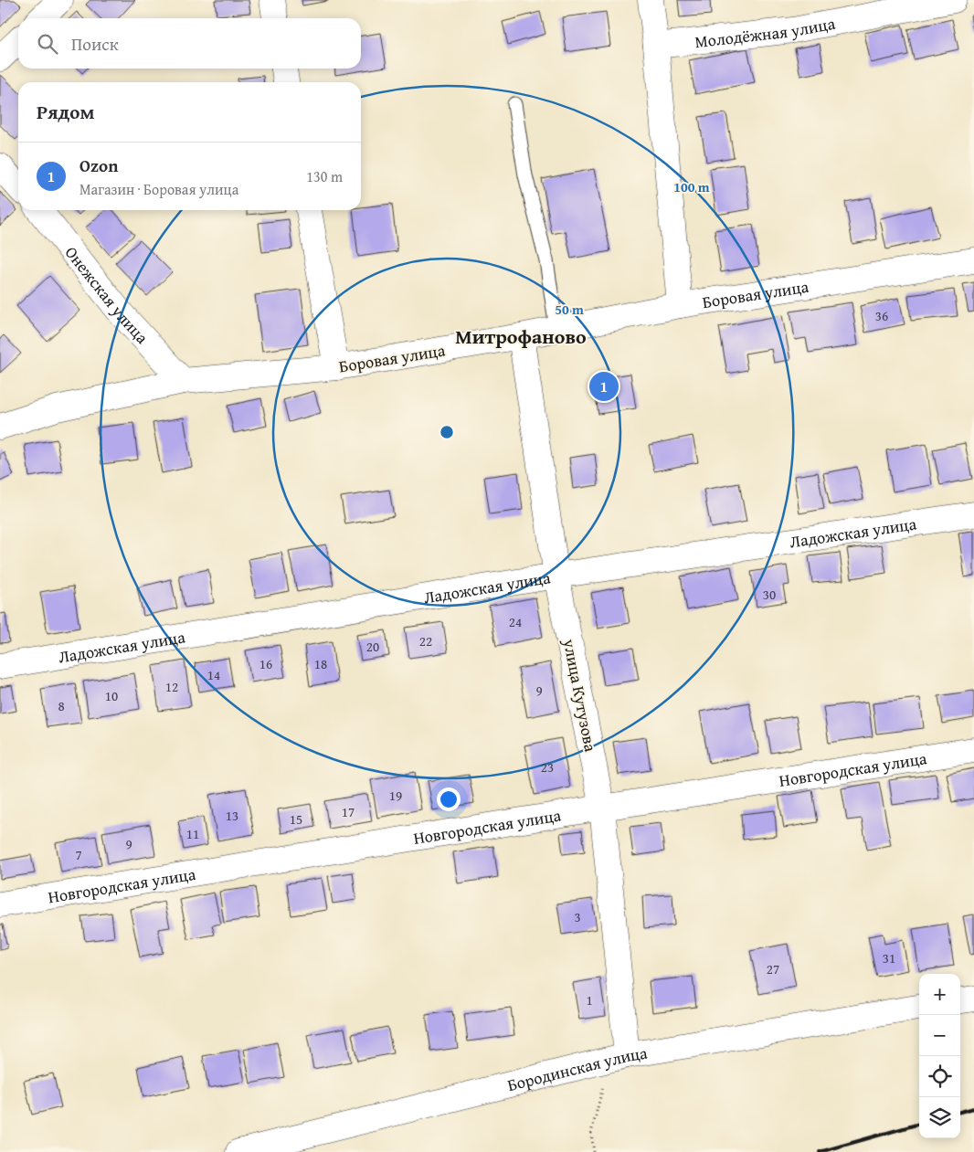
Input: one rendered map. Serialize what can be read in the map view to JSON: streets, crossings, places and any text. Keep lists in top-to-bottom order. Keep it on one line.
{"streets":{"street":["Молодёжная улица","Боровая улица","Онежская улица","Ладожская улица","улица Кутузова","Новгородская улица","Бородинская улица"]},"crossings":[["Боровая улица","Онежская улица"],["Боровая улица","улица Кутузова"],["Ладожская улица","улица Кутузова"],["улица Кутузова","Новгородская улица"],["улица Кутузова","Бородинская улица"]],"districts":["Митрофаново"],"house_numbers":["36","30","24","22","20","16","18","14","12","9","10","8","23","19","17","13","15","11","9","7","3","31","27","1"],"page":{"search":"Поиск","heading":"Рядом","list":[{"mark":"1","name":"Ozon","note":"Магазин · Боровая улица","value":"130 m"}],"pins":"1","map_buttons":["+","−"]},"rings":["100 m","50 m"]}
